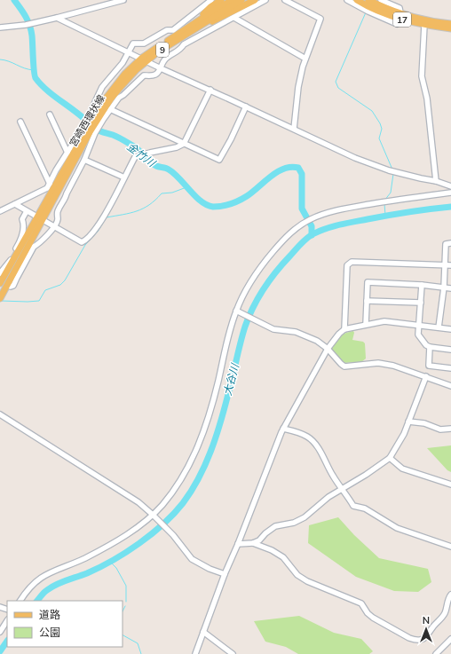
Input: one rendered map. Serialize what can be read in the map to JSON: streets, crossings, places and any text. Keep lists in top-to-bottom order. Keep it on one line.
{"streets":{"main road":["17","9","宮崎西環状線"]},"water":["金竹川","大谷川"],"legend":["道路","公園"],"north":"top"}
